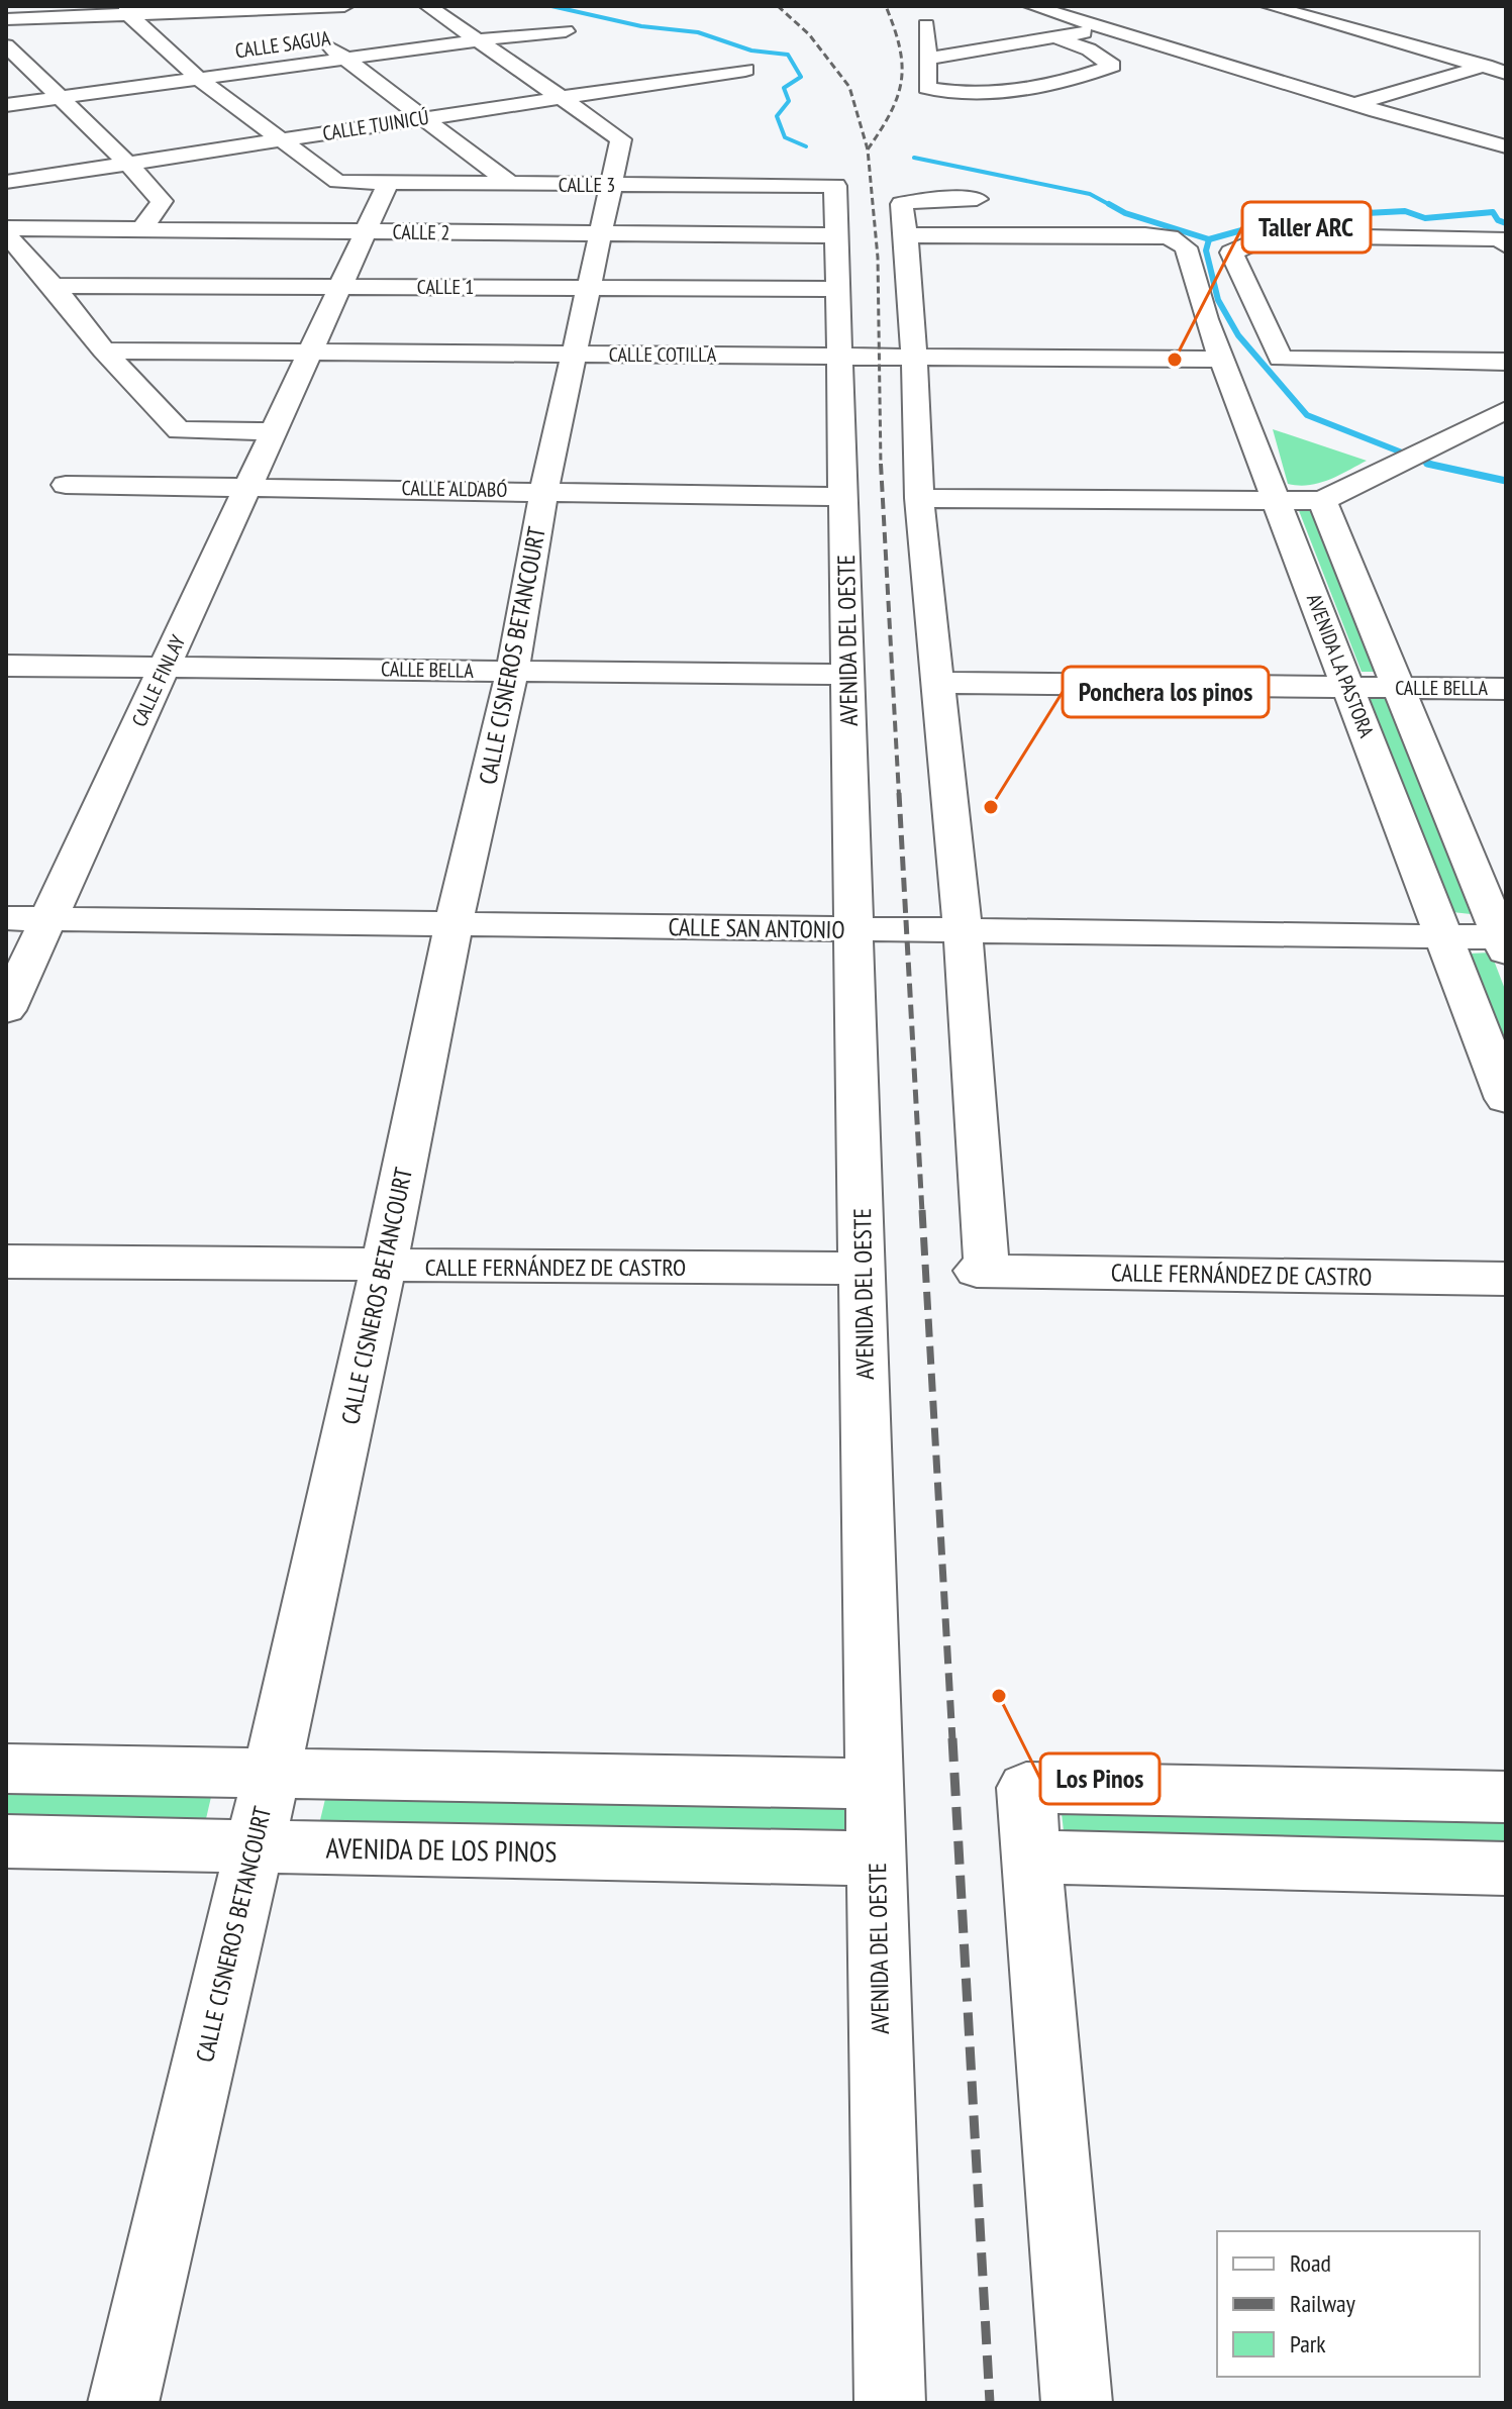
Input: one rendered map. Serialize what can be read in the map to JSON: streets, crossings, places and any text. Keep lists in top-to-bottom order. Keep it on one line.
{"streets":{"street":["CALLE SAGUA","CALLE TUINICÚ","CALLE 3","CALLE 2","CALLE 1","CALLE COTILLA","CALLE ALDABÓ","AVENIDA DEL OESTE","CALLE CISNEROS BETANCOURT","AVENIDA LA PASTORA","CALLE BELLA","CALLE FINLAY","CALLE SAN ANTONIO","CALLE FERNÁNDEZ DE CASTRO","AVENIDA DE LOS PINOS"]},"crossings":[["CALLE TUINICÚ","CALLE 3"],["CALLE TUINICÚ","CALLE CISNEROS BETANCOURT"],["CALLE 3","AVENIDA DEL OESTE"],["CALLE 3","CALLE CISNEROS BETANCOURT"],["CALLE 3","CALLE FINLAY"],["CALLE 2","AVENIDA DEL OESTE"],["CALLE 2","CALLE CISNEROS BETANCOURT"],["CALLE 2","CALLE FINLAY"],["CALLE 1","AVENIDA DEL OESTE"],["CALLE 1","CALLE CISNEROS BETANCOURT"],["CALLE 1","CALLE FINLAY"],["CALLE COTILLA","AVENIDA DEL OESTE"],["CALLE COTILLA","CALLE CISNEROS BETANCOURT"],["CALLE COTILLA","AVENIDA LA PASTORA"],["CALLE COTILLA","CALLE FINLAY"],["CALLE ALDABÓ","AVENIDA DEL OESTE"],["CALLE ALDABÓ","CALLE CISNEROS BETANCOURT"],["CALLE ALDABÓ","CALLE FINLAY"],["AVENIDA DEL OESTE","CALLE BELLA"],["AVENIDA DEL OESTE","CALLE SAN ANTONIO"],["AVENIDA DEL OESTE","CALLE FERNÁNDEZ DE CASTRO"],["AVENIDA DEL OESTE","AVENIDA DE LOS PINOS"],["CALLE CISNEROS BETANCOURT","CALLE BELLA"],["CALLE CISNEROS BETANCOURT","CALLE SAN ANTONIO"],["CALLE CISNEROS BETANCOURT","CALLE FERNÁNDEZ DE CASTRO"],["CALLE CISNEROS BETANCOURT","AVENIDA DE LOS PINOS"],["AVENIDA LA PASTORA","CALLE BELLA"],["AVENIDA LA PASTORA","CALLE SAN ANTONIO"],["CALLE BELLA","CALLE FINLAY"],["CALLE FINLAY","CALLE SAN ANTONIO"],["CALLE SAN ANTONIO","CALLE FERNÁNDEZ DE CASTRO"]],"places":["Taller ARC","Ponchera los pinos","Los Pinos"],"legend":["Road","Railway","Park"]}
